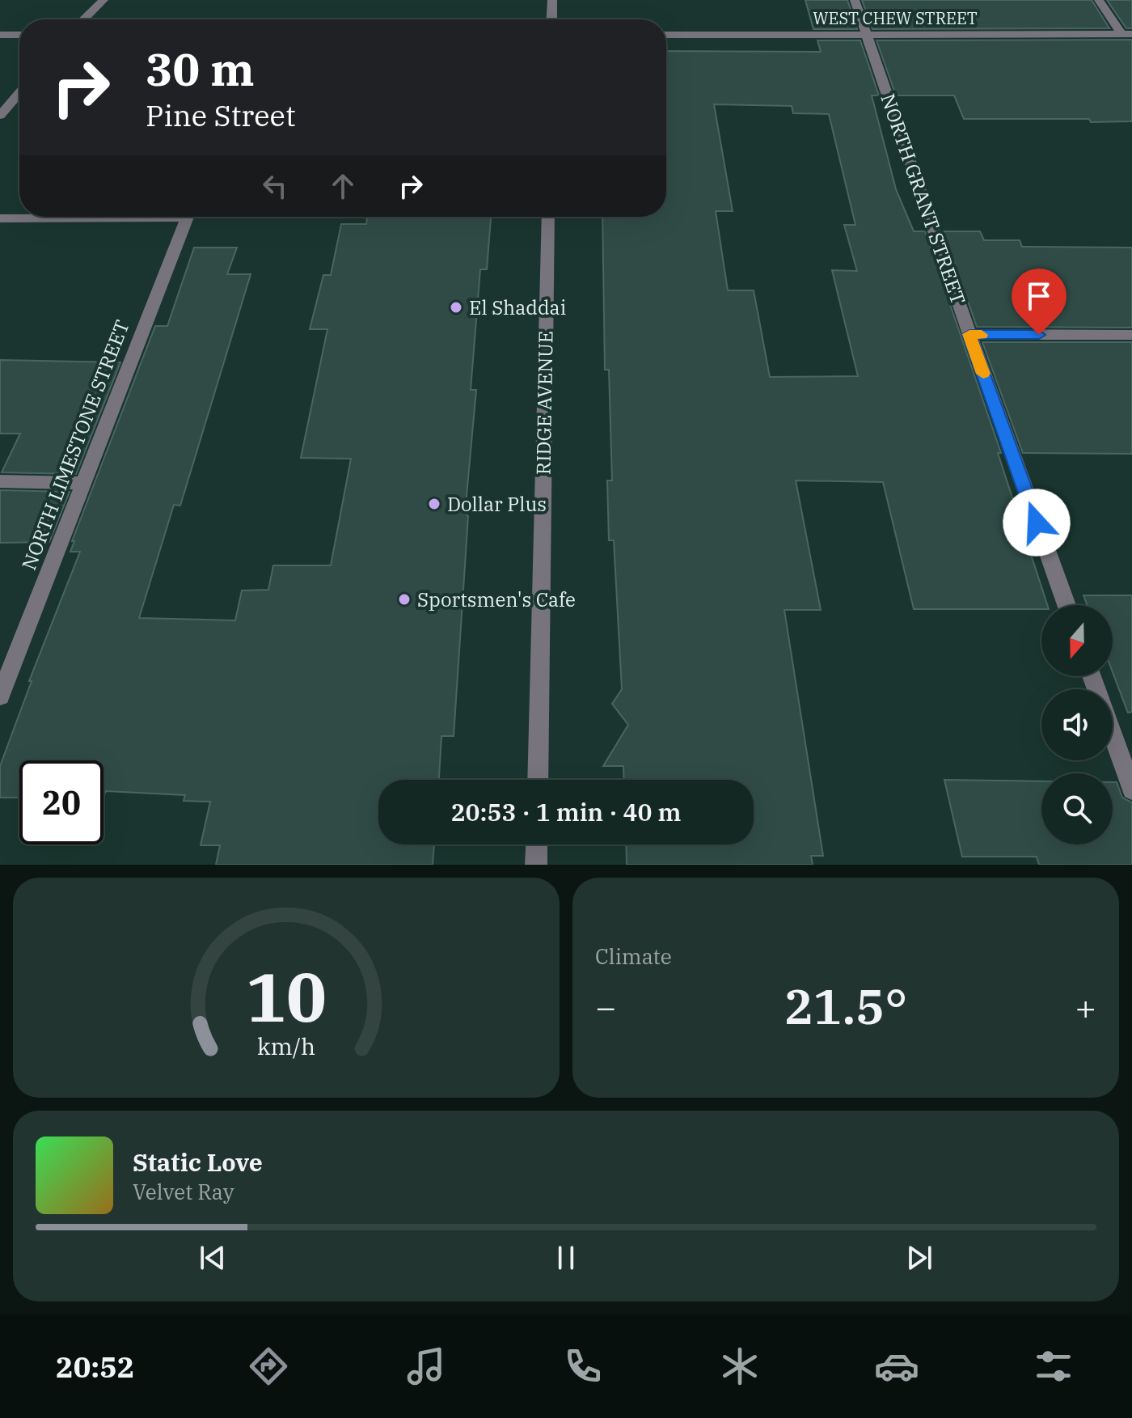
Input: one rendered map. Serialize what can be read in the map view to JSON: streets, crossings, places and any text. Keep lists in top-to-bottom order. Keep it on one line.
{"streets":{"street":["WEST CHEW STREET","NORTH GRANT STREET","RIDGE AVENUE","NORTH LIMESTONE STREET"]},"crossings":[["WEST CHEW STREET","NORTH GRANT STREET"]],"places":["El Shaddai","Dollar Plus","Sportsmen's Cafe"],"north":"bottom","page":{"turn":["30 m","Pine Street"],"limit":"20","trip":"20:53 · 1 min · 40 m","tile":"Climate","heat":["−","21.5°","+"],"song":["Static Love","Velvet Ray"],"tabs":"20:52","gauge":["10","km/h"]}}
